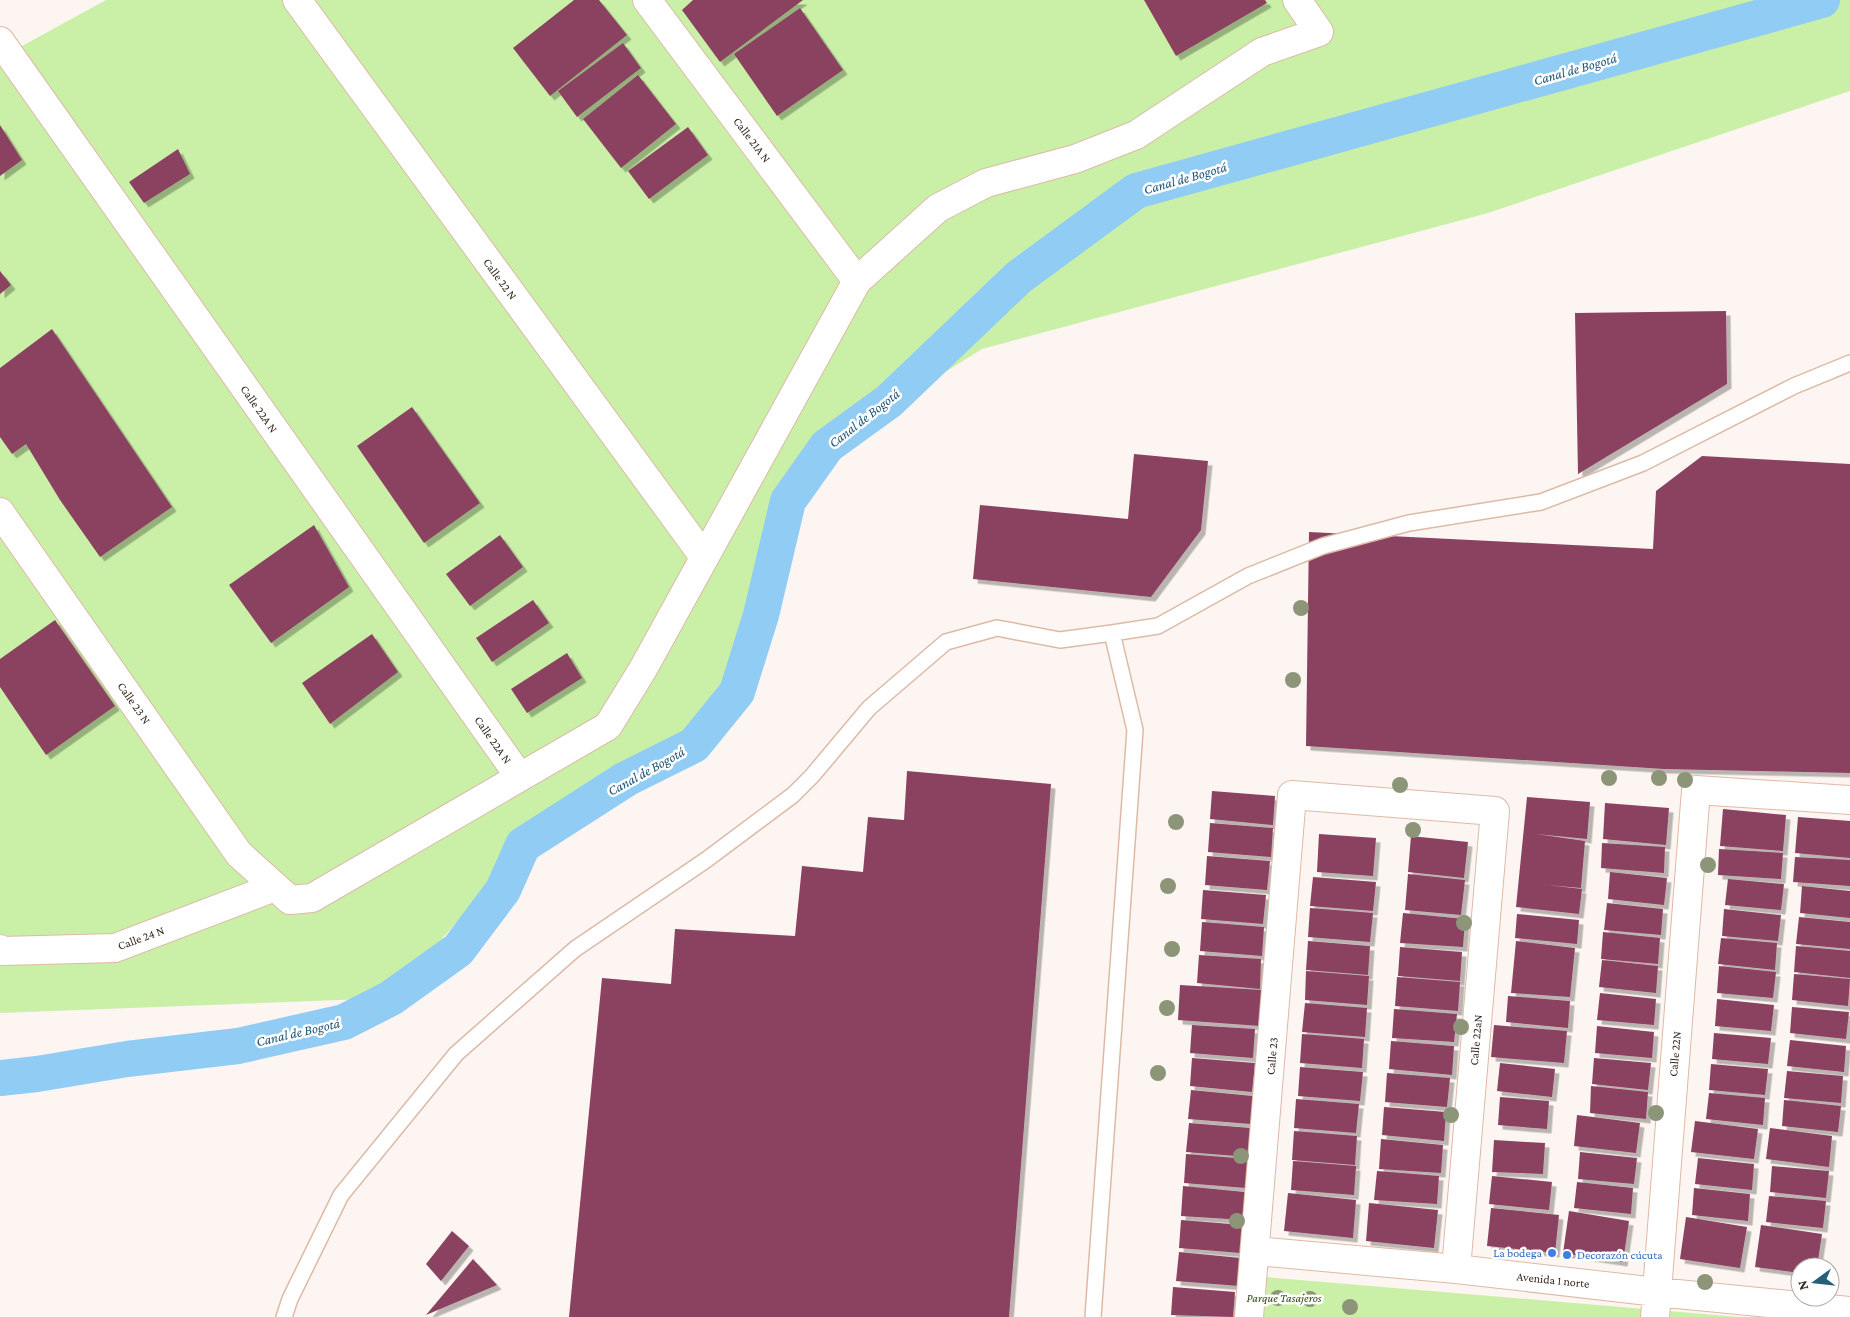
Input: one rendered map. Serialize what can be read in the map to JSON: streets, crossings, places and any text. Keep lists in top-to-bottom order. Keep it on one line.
{"streets":{"street":["Calle 21A N","Calle 22 N","Calle 22A N","Calle 23 N","Calle 24 N","Calle 22aN","Calle 22N","Calle 23","Avenida 1 norte"]},"crossings":[["Calle 21A N","Calle 23 N"],["Calle 22 N","Calle 23 N"],["Calle 22A N","Calle 23 N"],["Calle 23 N","Calle 24 N"],["Calle 22aN","Calle 23"],["Calle 22aN","Avenida 1 norte"],["Calle 22N","Avenida 1 norte"],["Calle 23","Avenida 1 norte"]],"water":["Canal de Bogotá"],"parks":["Parque Tasajeros"],"places":["La bodega","Decorazón cúcuta"],"north":"left"}
